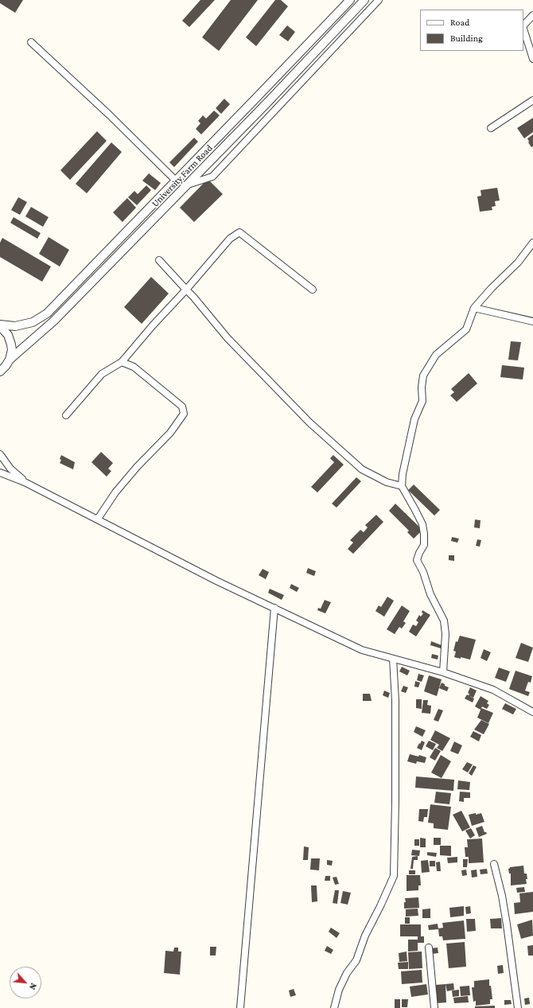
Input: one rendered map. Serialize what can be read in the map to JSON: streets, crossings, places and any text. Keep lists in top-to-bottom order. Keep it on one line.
{"streets":{"street":["University Farm Road"]},"legend":["Road","Building"],"north":"bottom right"}
